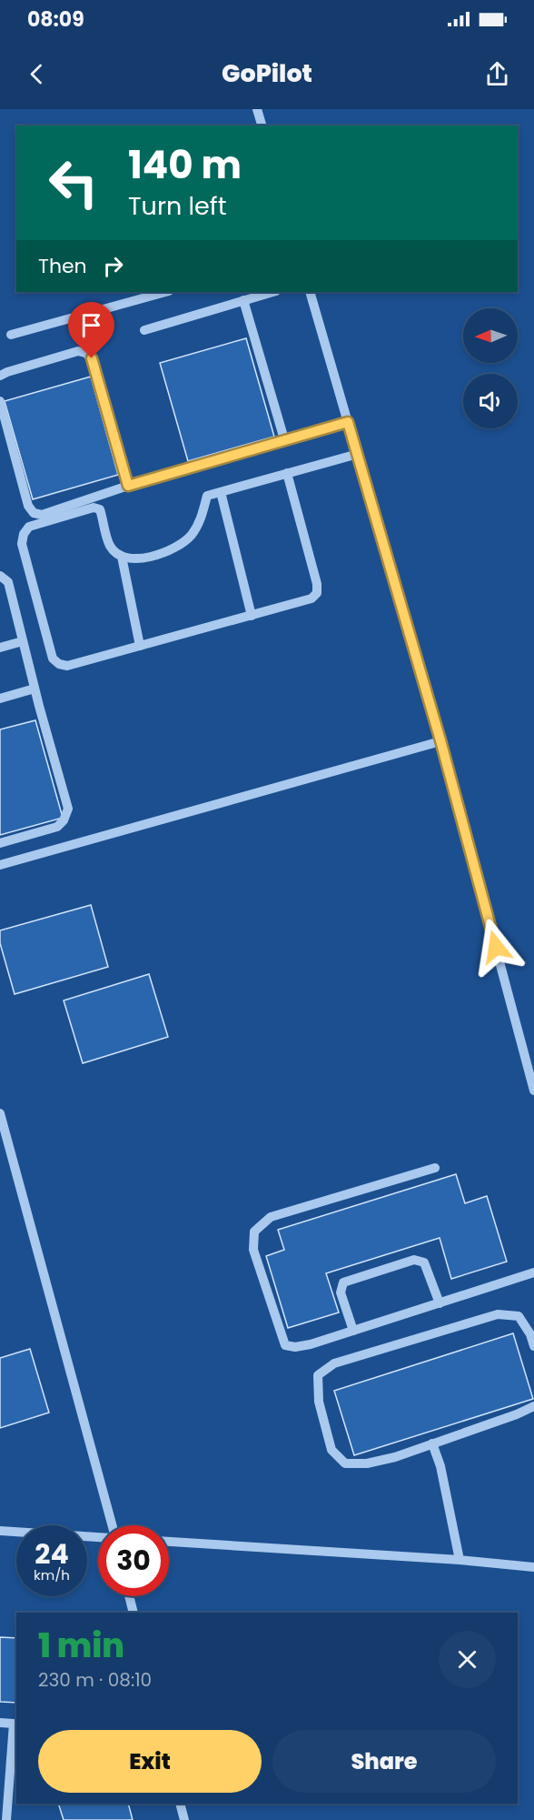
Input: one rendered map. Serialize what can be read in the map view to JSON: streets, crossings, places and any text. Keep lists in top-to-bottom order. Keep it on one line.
{"north":"left","page":{"status":"08:09","header":"GoPilot","turn":["140 m","Turn left"],"then":"Then","speed":"24 km/h","limit":"30","heading":["1 min","230 m · 08:10"],"buttons":["Exit","Share"]}}
